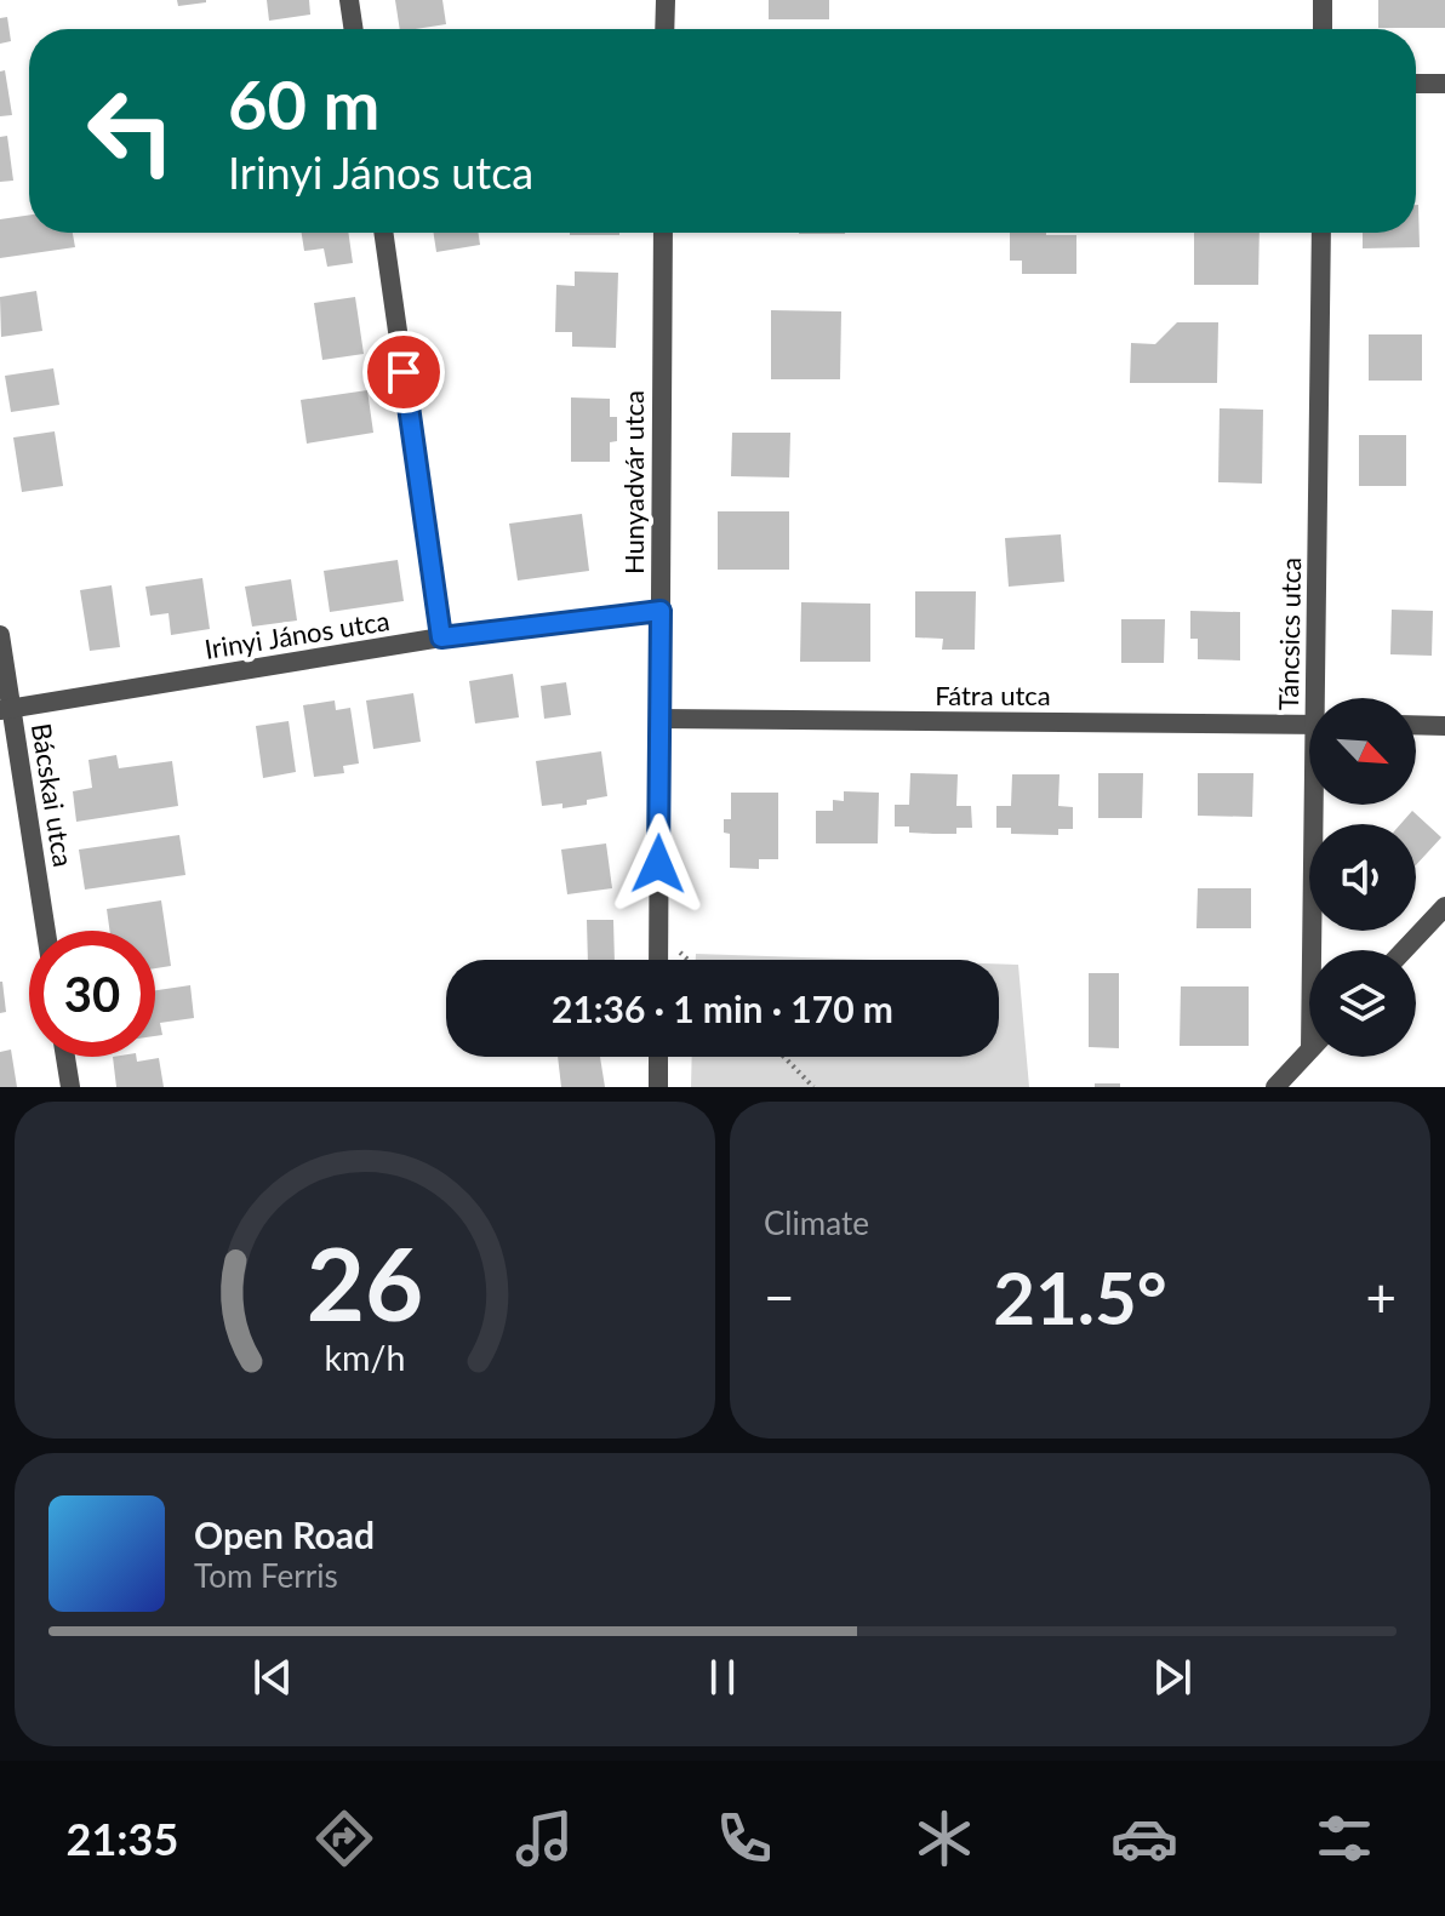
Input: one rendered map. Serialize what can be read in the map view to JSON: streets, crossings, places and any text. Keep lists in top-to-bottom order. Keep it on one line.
{"streets":{"street":["Hunyadvár utca","Táncsics utca","Irinyi János utca","Fátra utca","Bácskai utca"]},"crossings":[["Hunyadvár utca","Irinyi János utca"],["Hunyadvár utca","Fátra utca"],["Irinyi János utca","Bácskai utca"]],"north":"bottom right","page":{"turn":["60 m","Irinyi János utca"],"limit":"30","trip":"21:36 · 1 min · 170 m","tile":"Climate","heat":["−","21.5°","+"],"song":["Open Road","Tom Ferris"],"tabs":"21:35","gauge":["26","km/h"]}}
